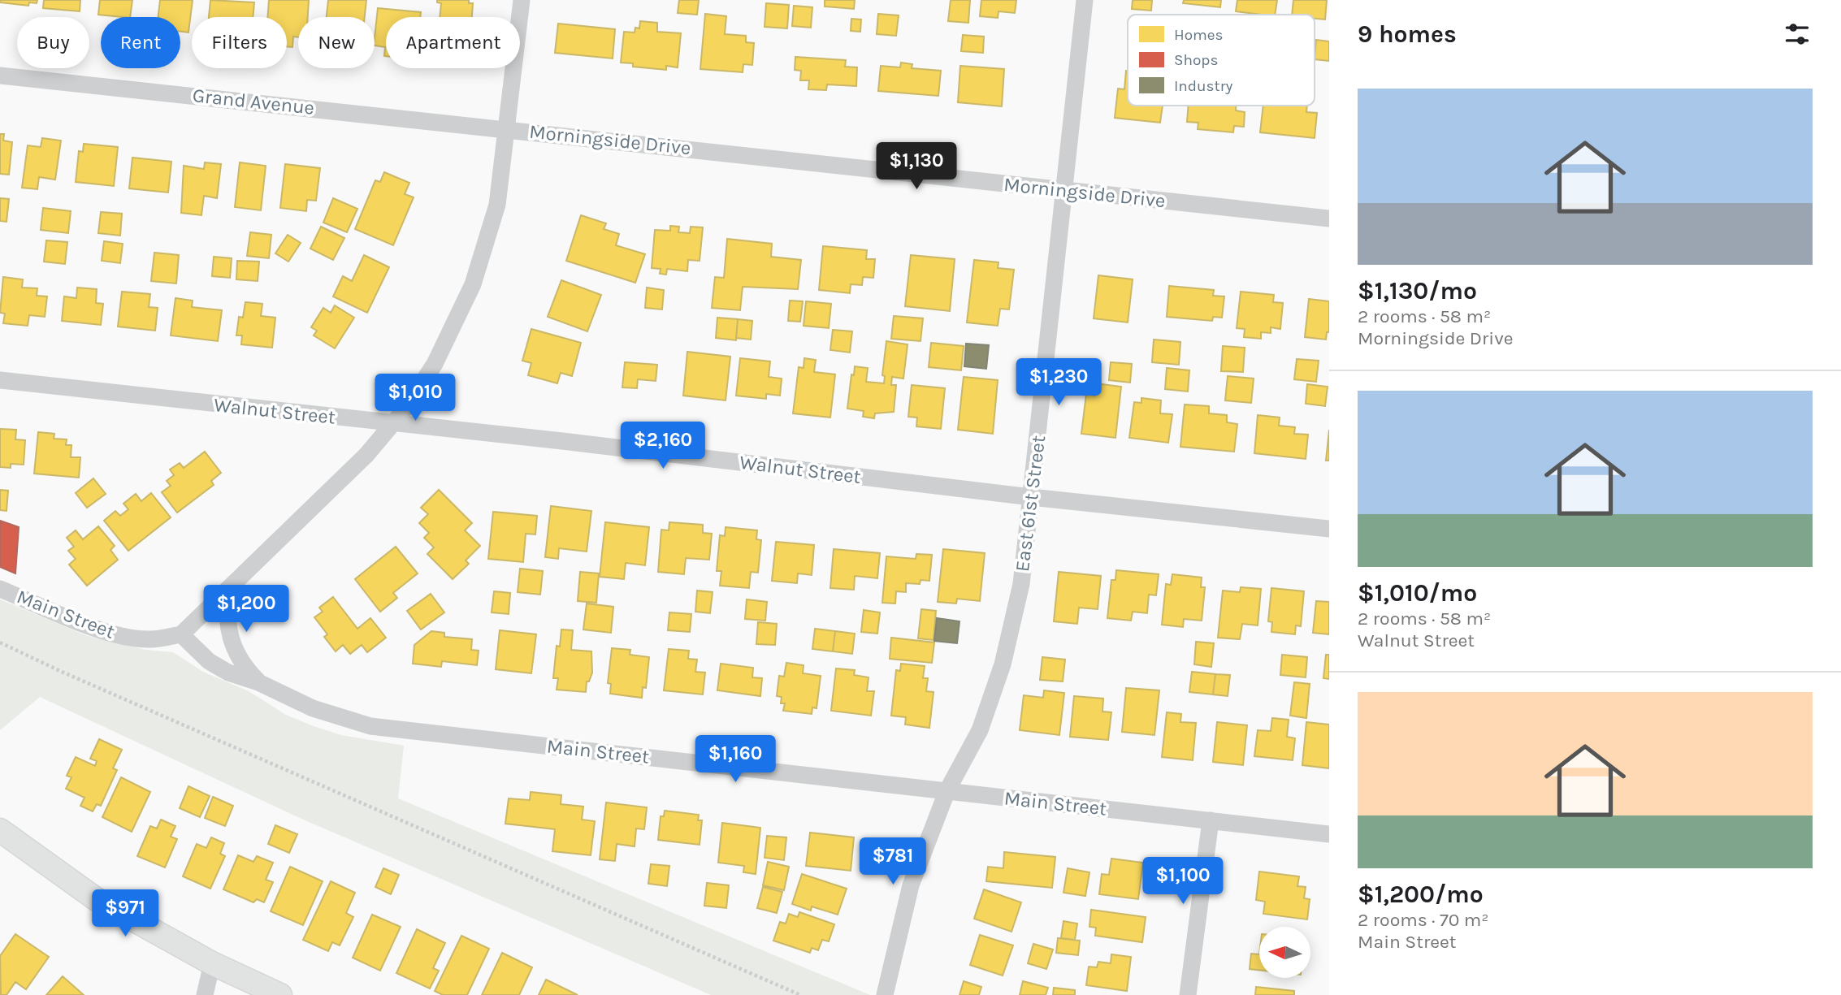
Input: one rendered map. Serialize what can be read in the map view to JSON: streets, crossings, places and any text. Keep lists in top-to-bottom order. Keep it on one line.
{"streets":{"street":["Grand Avenue","Morningside Drive","Walnut Street","East 61st Street","Main Street"]},"crossings":[["Grand Avenue","Morningside Drive"],["Morningside Drive","Walnut Street"],["Morningside Drive","East 61st Street"],["Morningside Drive","Main Street"],["Walnut Street","East 61st Street"],["East 61st Street","Main Street"]],"legend":["Homes","Shops","Industry"],"north":"left","page":{"heading":"9 homes","chip":["Buy","Rent","Filters","New","Apartment"],"list":[{"name":"$1,130/mo","note":"2 rooms · 58 m² · Morningside Drive"},{"name":"$1,010/mo","note":"2 rooms · 58 m² · Walnut Street"},{"name":"$1,200/mo","note":"2 rooms · 70 m² · Main Street"}],"price":["$1,130","$1,230","$1,010","$2,160","$1,200","$1,160","$781","$1,100","$971"]}}
